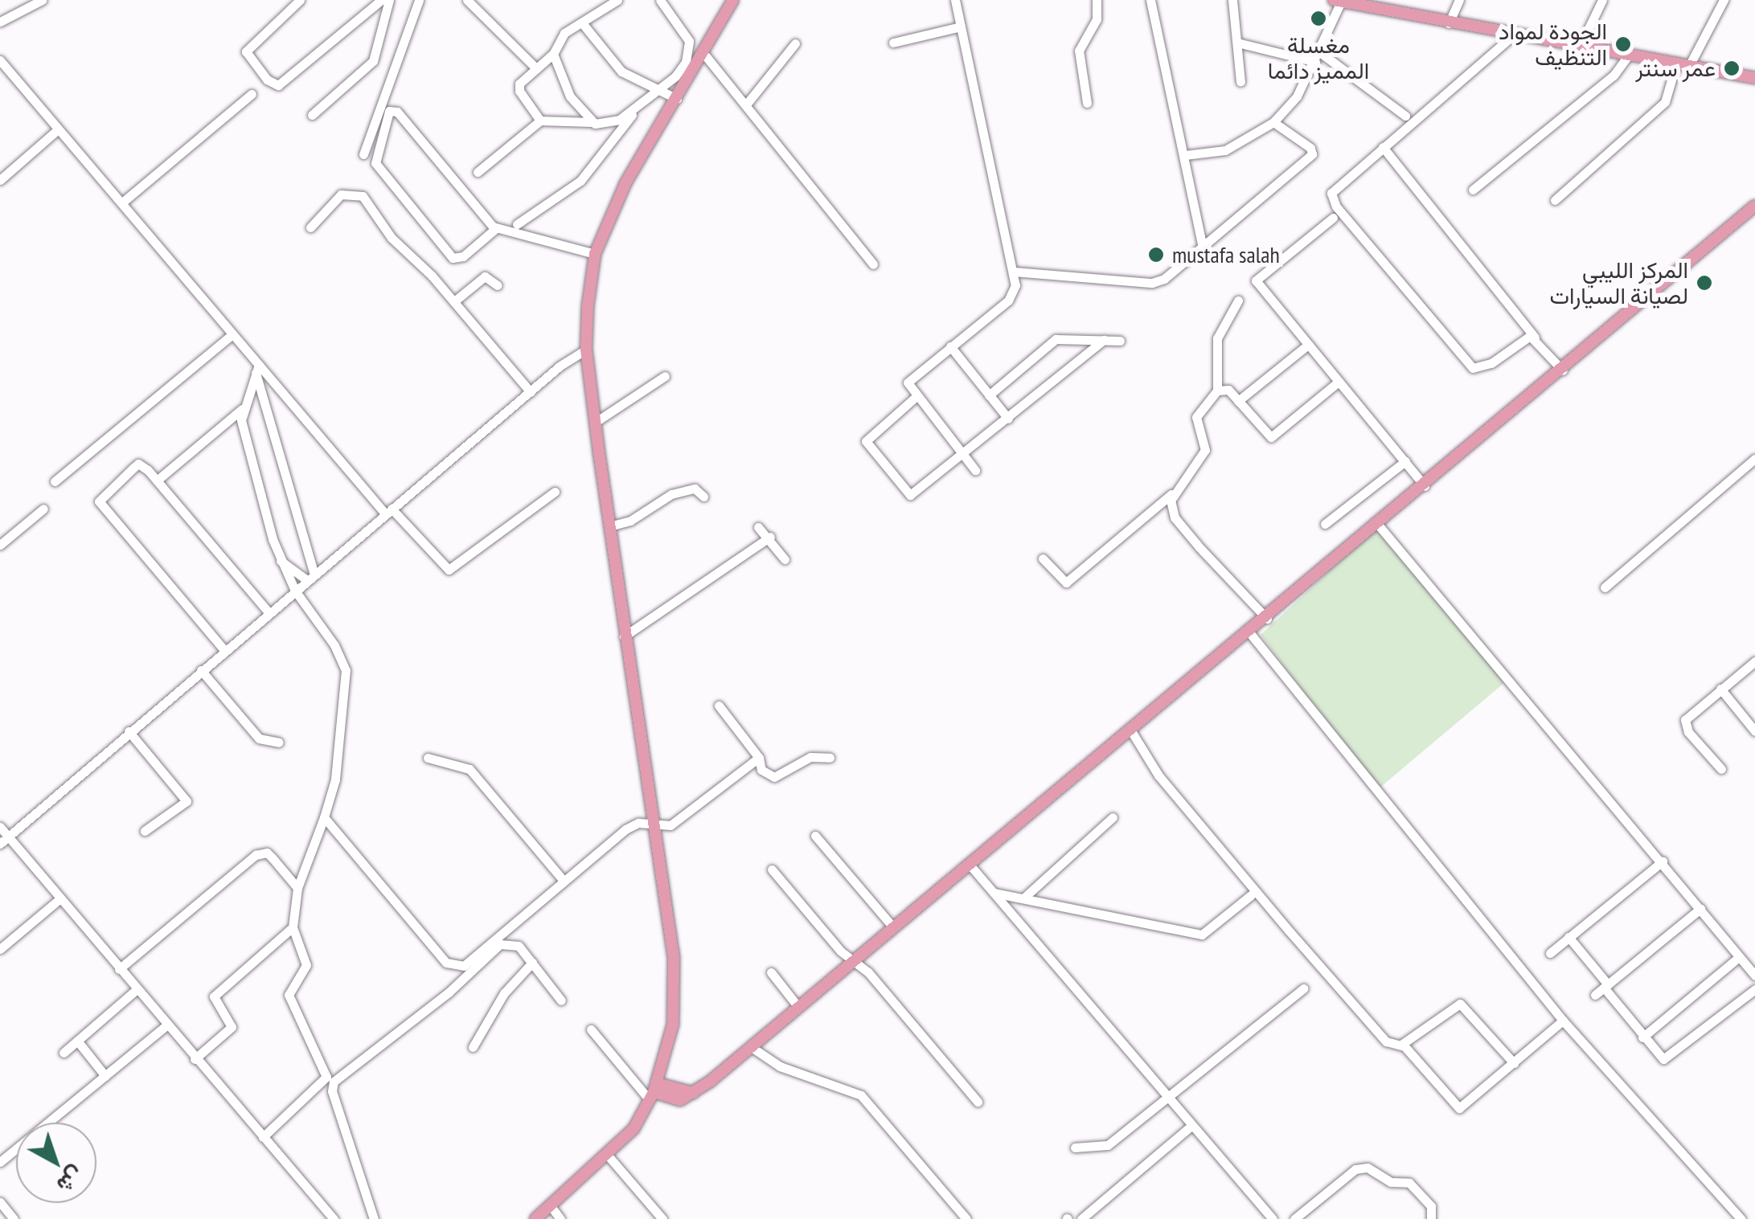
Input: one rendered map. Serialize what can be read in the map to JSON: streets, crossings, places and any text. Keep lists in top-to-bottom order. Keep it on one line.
{"places":["مغسلة المميز دائما","الجودة لمواد التنظيف","عمر سنتر","mustafa salah","المركز الليبي لصيانة السيارات"],"north":"bottom right"}
